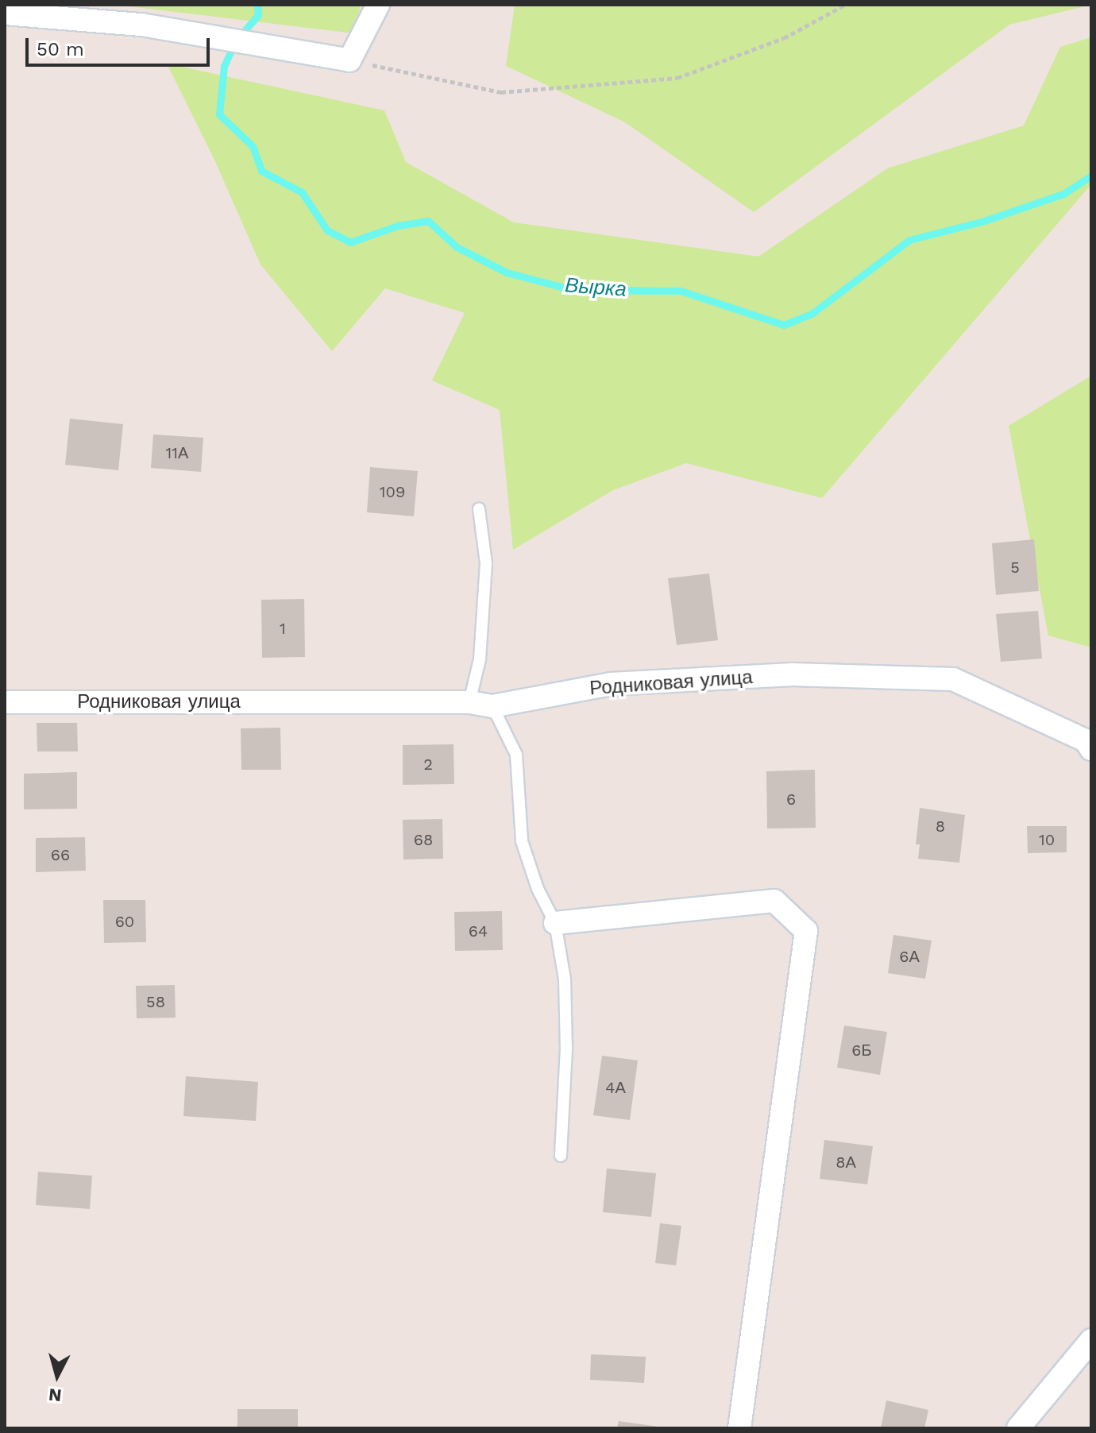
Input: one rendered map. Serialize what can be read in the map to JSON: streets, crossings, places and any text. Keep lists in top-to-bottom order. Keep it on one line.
{"streets":{"street":["Родниковая улица"]},"water":["Вырка"],"house_numbers":["11А","109","5","1","2","6","8","68","10","66","60","64","6А","58","6Б","4А","8А"],"scale_bar":"50 m","north":"bottom"}
